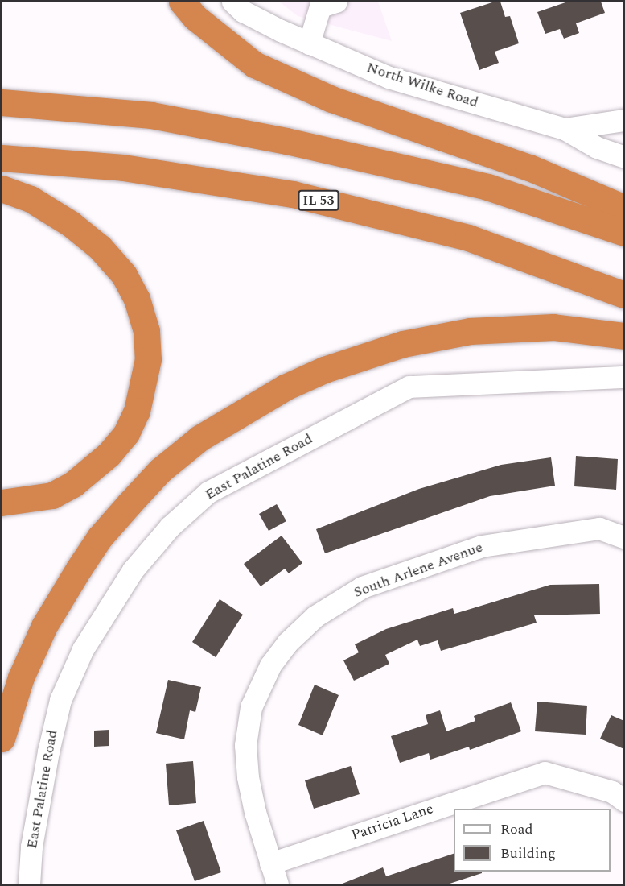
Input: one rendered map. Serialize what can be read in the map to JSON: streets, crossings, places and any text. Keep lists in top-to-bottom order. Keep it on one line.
{"streets":{"highway":["IL 53"],"street":["North Wilke Road","East Palatine Road","South Arlene Avenue","Patricia Lane"]},"crossings":[["South Arlene Avenue","Patricia Lane"]],"legend":["Road","Building"]}
